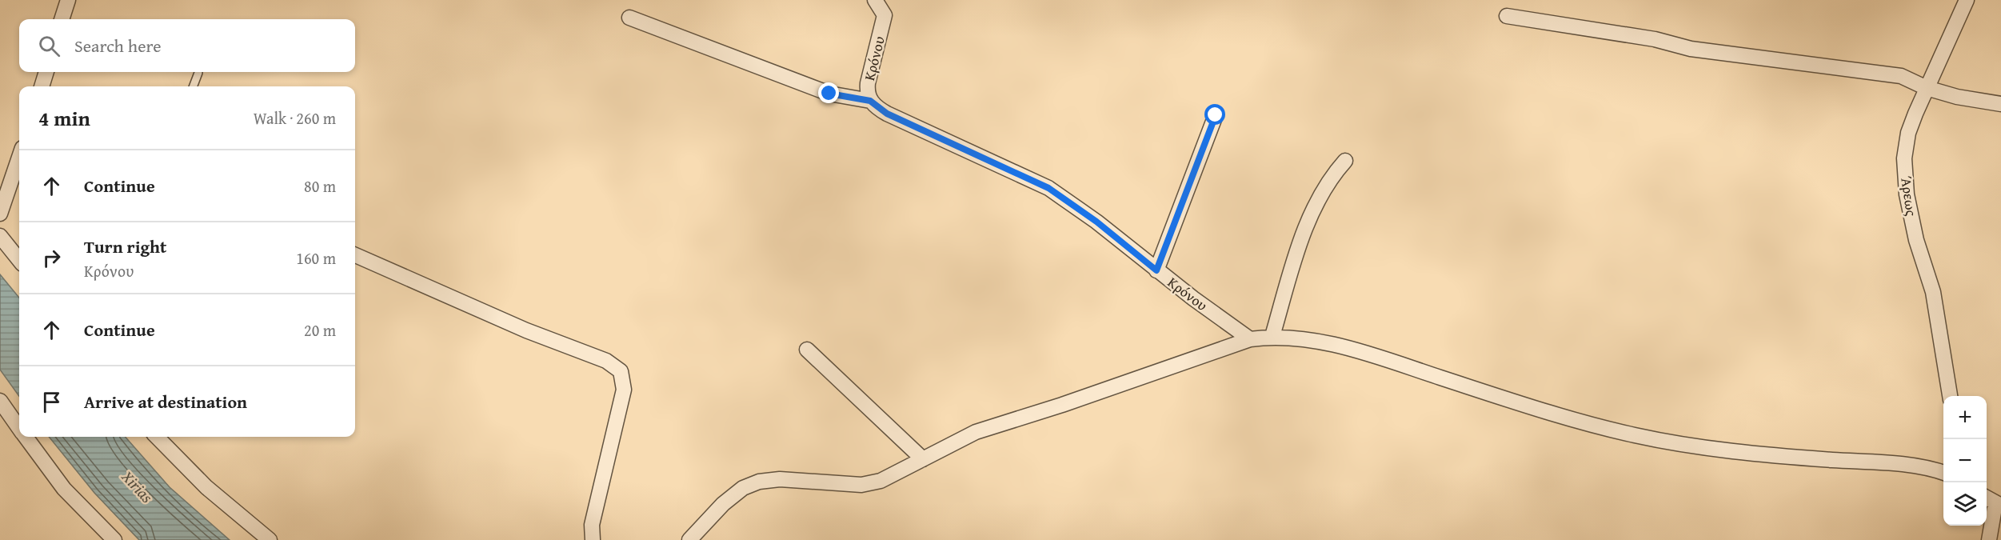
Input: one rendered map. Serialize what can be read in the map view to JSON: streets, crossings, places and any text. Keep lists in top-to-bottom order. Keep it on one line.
{"streets":{"street":["Κρόνου","Άρεως"]},"water":["Xirias"],"page":{"search":"Search here","heading":["4 min","Walk · 260 m"],"list":[["Continue","80 m"],["Turn right","Κρόνου","160 m"],["Continue","20 m"],"Arrive at destination"],"map_buttons":["+","−"]}}
